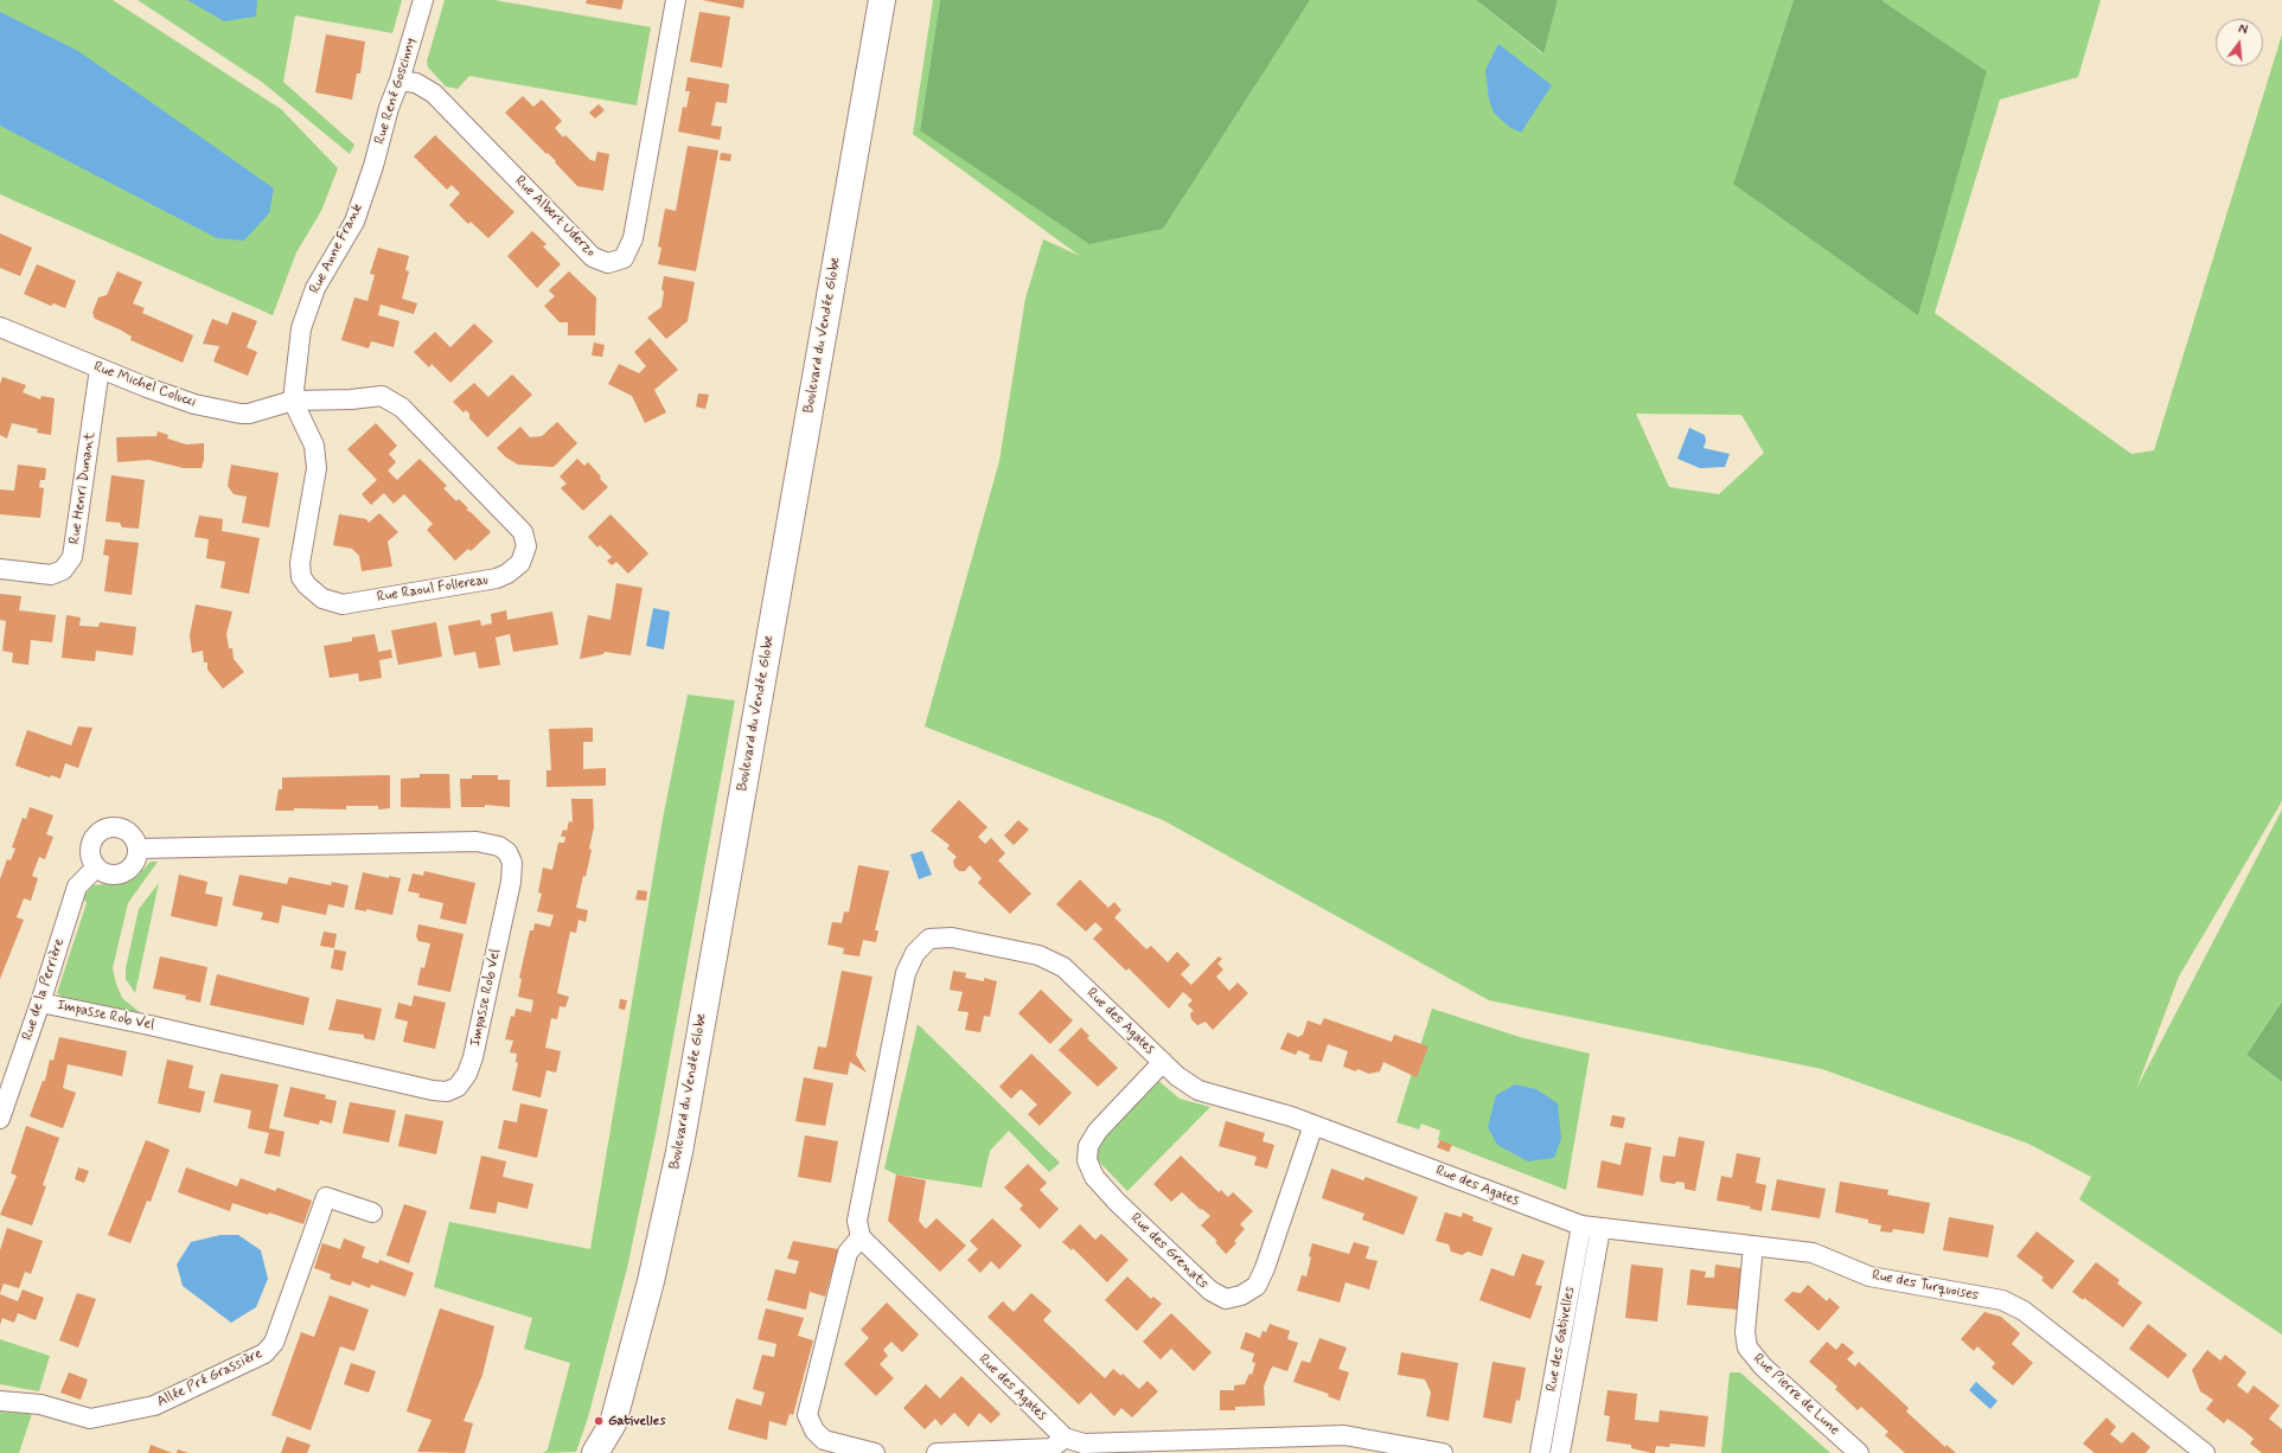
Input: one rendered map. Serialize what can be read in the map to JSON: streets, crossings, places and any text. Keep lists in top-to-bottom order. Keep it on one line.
{"streets":{"main road":["Boulevard du Vendée Globe"],"street":["Rue René Goscinny","Rue Albert Uderzo","Rue Anne Frank","Rue Michel Colucci","Rue Henri Dunant","Rue Raoul Follereau","Rue de la Perrière","Impasse Rob Vel","Rue des Agates","Rue des Grenats","Rue des Turquoises","Rue des Gativelles","Allée Pré Grassière","Rue Pierre de Lune"]},"crossings":[["Rue René Goscinny","Rue Albert Uderzo"],["Rue René Goscinny","Rue Anne Frank"],["Rue Anne Frank","Rue Michel Colucci"],["Rue Anne Frank","Rue Raoul Follereau"],["Rue Michel Colucci","Rue Henri Dunant"],["Rue Michel Colucci","Rue Raoul Follereau"],["Rue de la Perrière","Impasse Rob Vel"],["Rue des Agates","Rue des Grenats"],["Rue des Agates","Rue des Turquoises"],["Rue des Agates","Rue des Gativelles"],["Rue des Turquoises","Rue des Gativelles"],["Rue des Turquoises","Rue Pierre de Lune"]],"places":["Gativelles"],"north":"top"}
